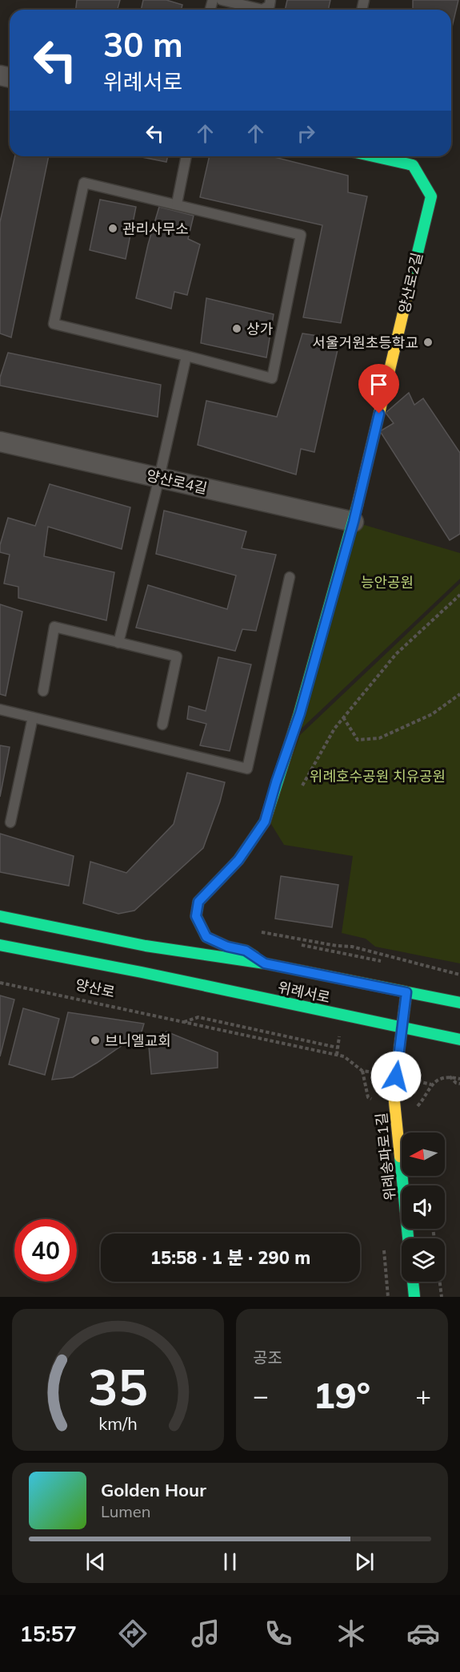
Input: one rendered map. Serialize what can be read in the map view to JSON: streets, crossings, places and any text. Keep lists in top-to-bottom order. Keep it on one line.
{"streets":{"street":["양산로2길","양산로4길","양산로","위례서로","위례송파로1길"]},"crossings":[["양산로2길","양산로4길"],["양산로2길","위례서로"],["양산로","위례서로"],["위례서로","위례송파로1길"]],"parks":["능안공원","위례호수공원 치유공원"],"places":["관리사무소","상가","서울거원초등학교","브니엘교회"],"north":"left","page":{"turn":["30 m","위례서로"],"limit":"40","trip":"15:58 · 1 분 · 290 m","tile":"공조","heat":["−","19°","+"],"song":["Golden Hour","Lumen"],"tabs":"15:57","gauge":["35","km/h"]}}
